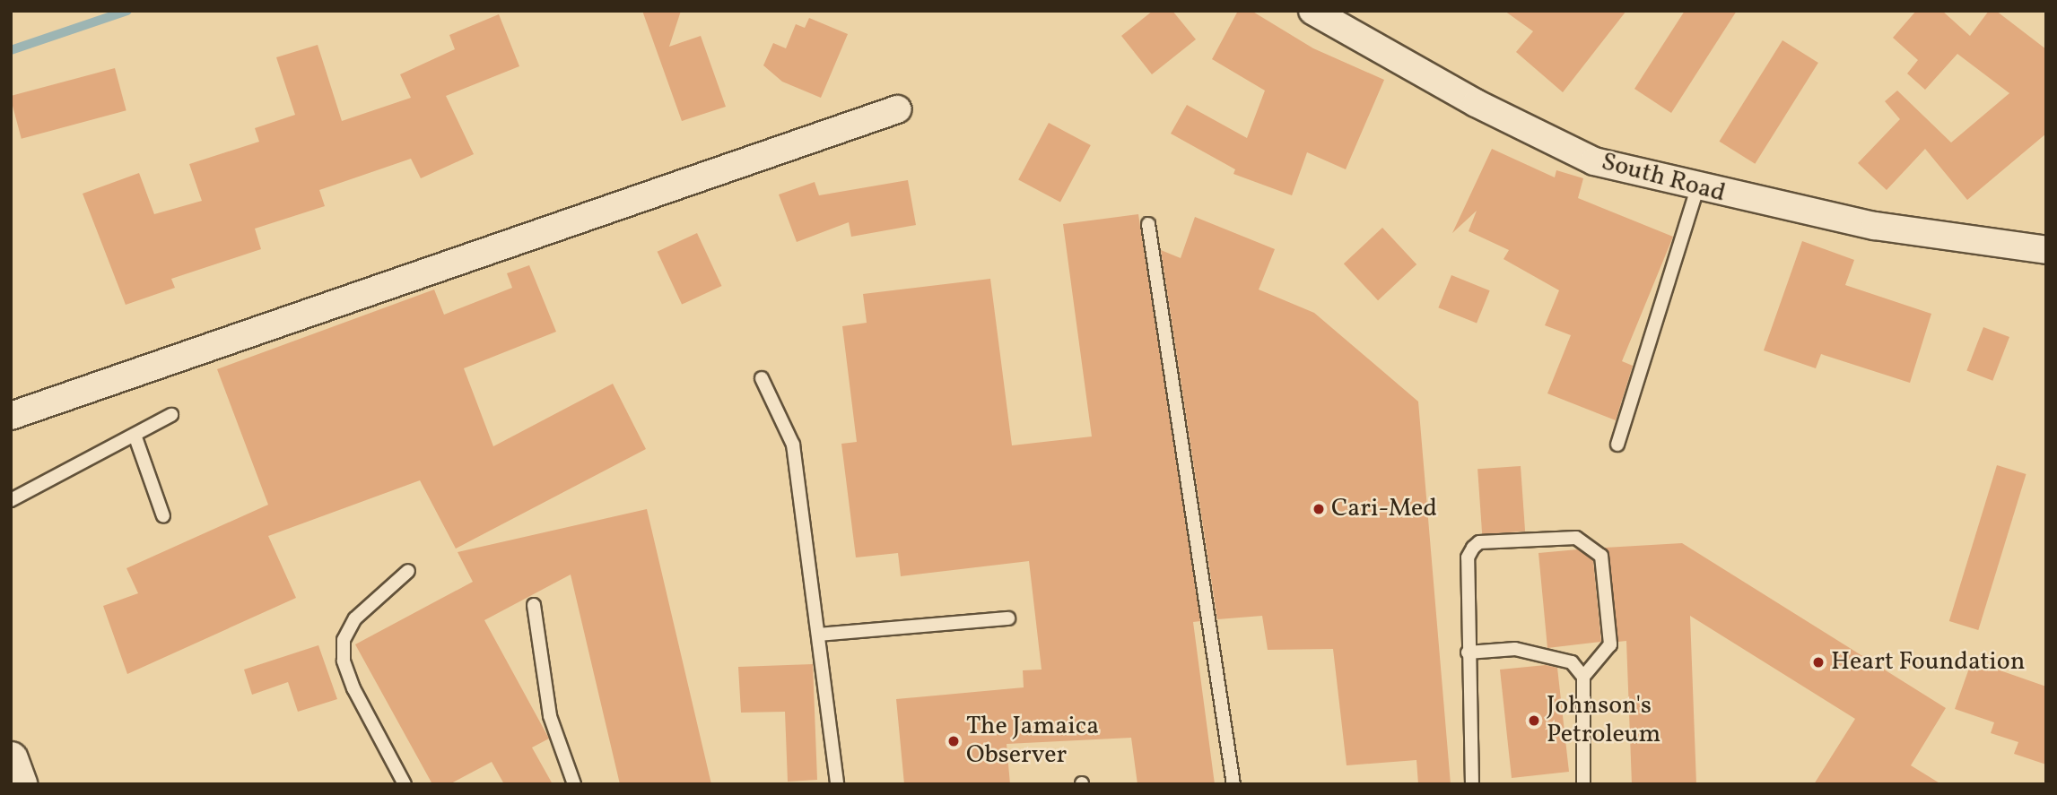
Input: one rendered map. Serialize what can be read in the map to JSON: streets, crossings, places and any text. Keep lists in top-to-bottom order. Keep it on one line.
{"streets":{"street":["South Road"]},"places":["Cari-Med","Heart Foundation","Johnson's Petroleum","The Jamaica Observer"]}
